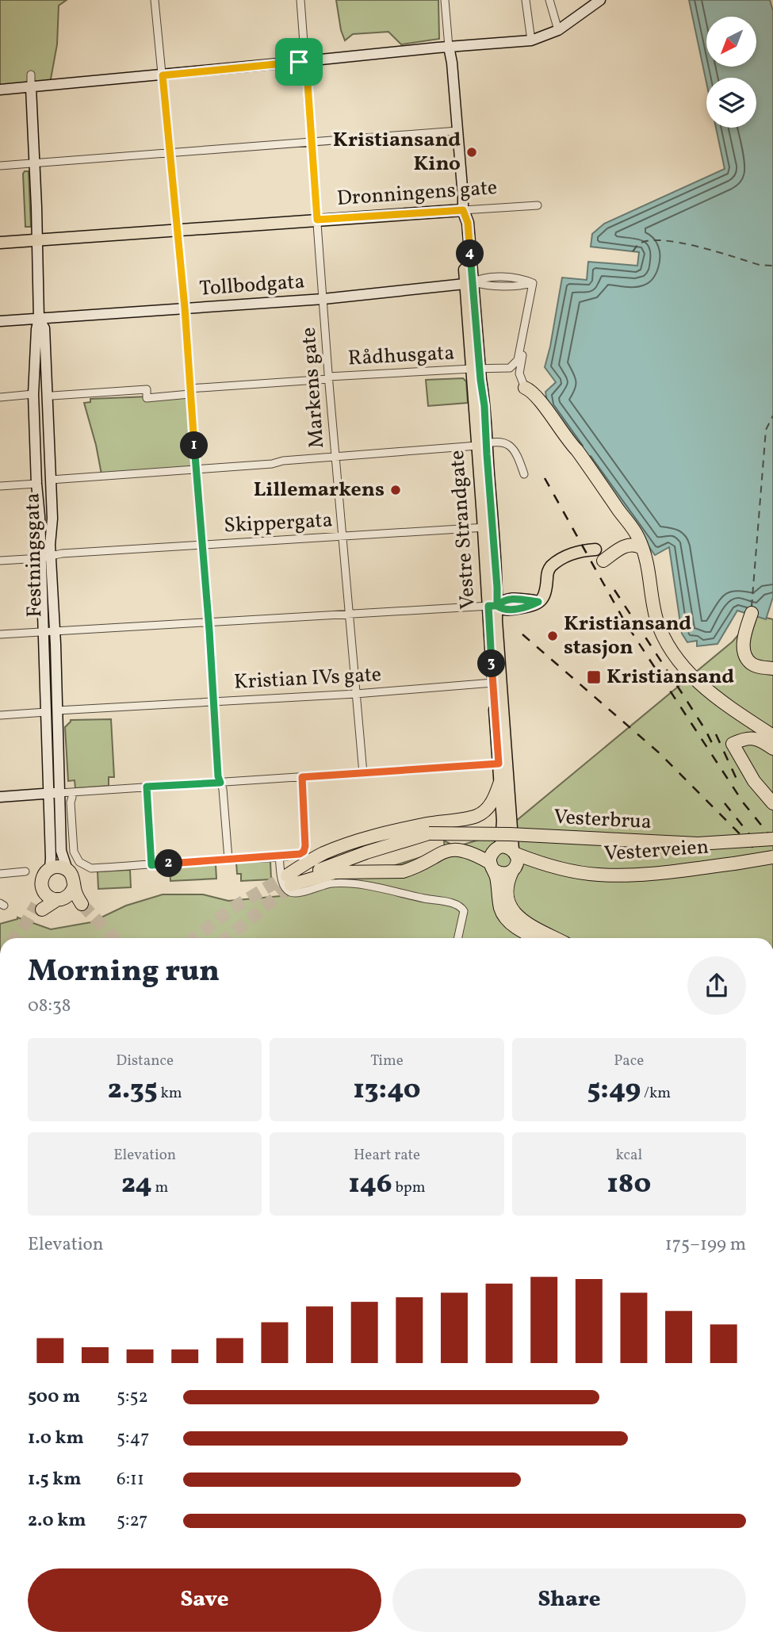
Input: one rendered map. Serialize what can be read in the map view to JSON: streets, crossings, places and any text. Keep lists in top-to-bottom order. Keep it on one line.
{"streets":{"highway":["Vesterbrua","Vesterveien"],"main road":["Dronningens gate","Tollbodgata","Vestre Strandgate","Festningsgata"],"street":["Rådhusgata","Markens gate","Skippergata","Kristian IVs gate"]},"crossings":[["Dronningens gate","Markens gate"],["Dronningens gate","Vestre Strandgate"],["Dronningens gate","Festningsgata"],["Tollbodgata","Rådhusgata"],["Tollbodgata","Markens gate"],["Tollbodgata","Vestre Strandgate"],["Tollbodgata","Festningsgata"],["Rådhusgata","Markens gate"],["Rådhusgata","Vestre Strandgate"],["Markens gate","Skippergata"],["Markens gate","Kristian IVs gate"],["Skippergata","Vestre Strandgate"],["Skippergata","Festningsgata"],["Vestre Strandgate","Kristian IVs gate"],["Vestre Strandgate","Vesterveien"],["Festningsgata","Kristian IVs gate"]],"places":{"other":["Kristiansand Kino","Lillemarkens","Kristiansand stasjon"],"transit":["Kristiansand"]},"north":"bottom left","page":{"pins":["4","1","3","2"],"heading":["Morning run","08:38"],"stats":[["Distance","2.35 km"],["Time","13:40"],["Pace","5:49 /km"],["Elevation","24 m"],["Heart rate","146 bpm"],["kcal","180"]],"chart":["Elevation","175–199 m"],"list":[{"name":"500 m","note":"5:52"},{"name":"1.0 km","note":"5:47"},{"name":"1.5 km","note":"6:11"},{"name":"2.0 km","note":"5:27"}],"buttons":["Save","Share"]}}
